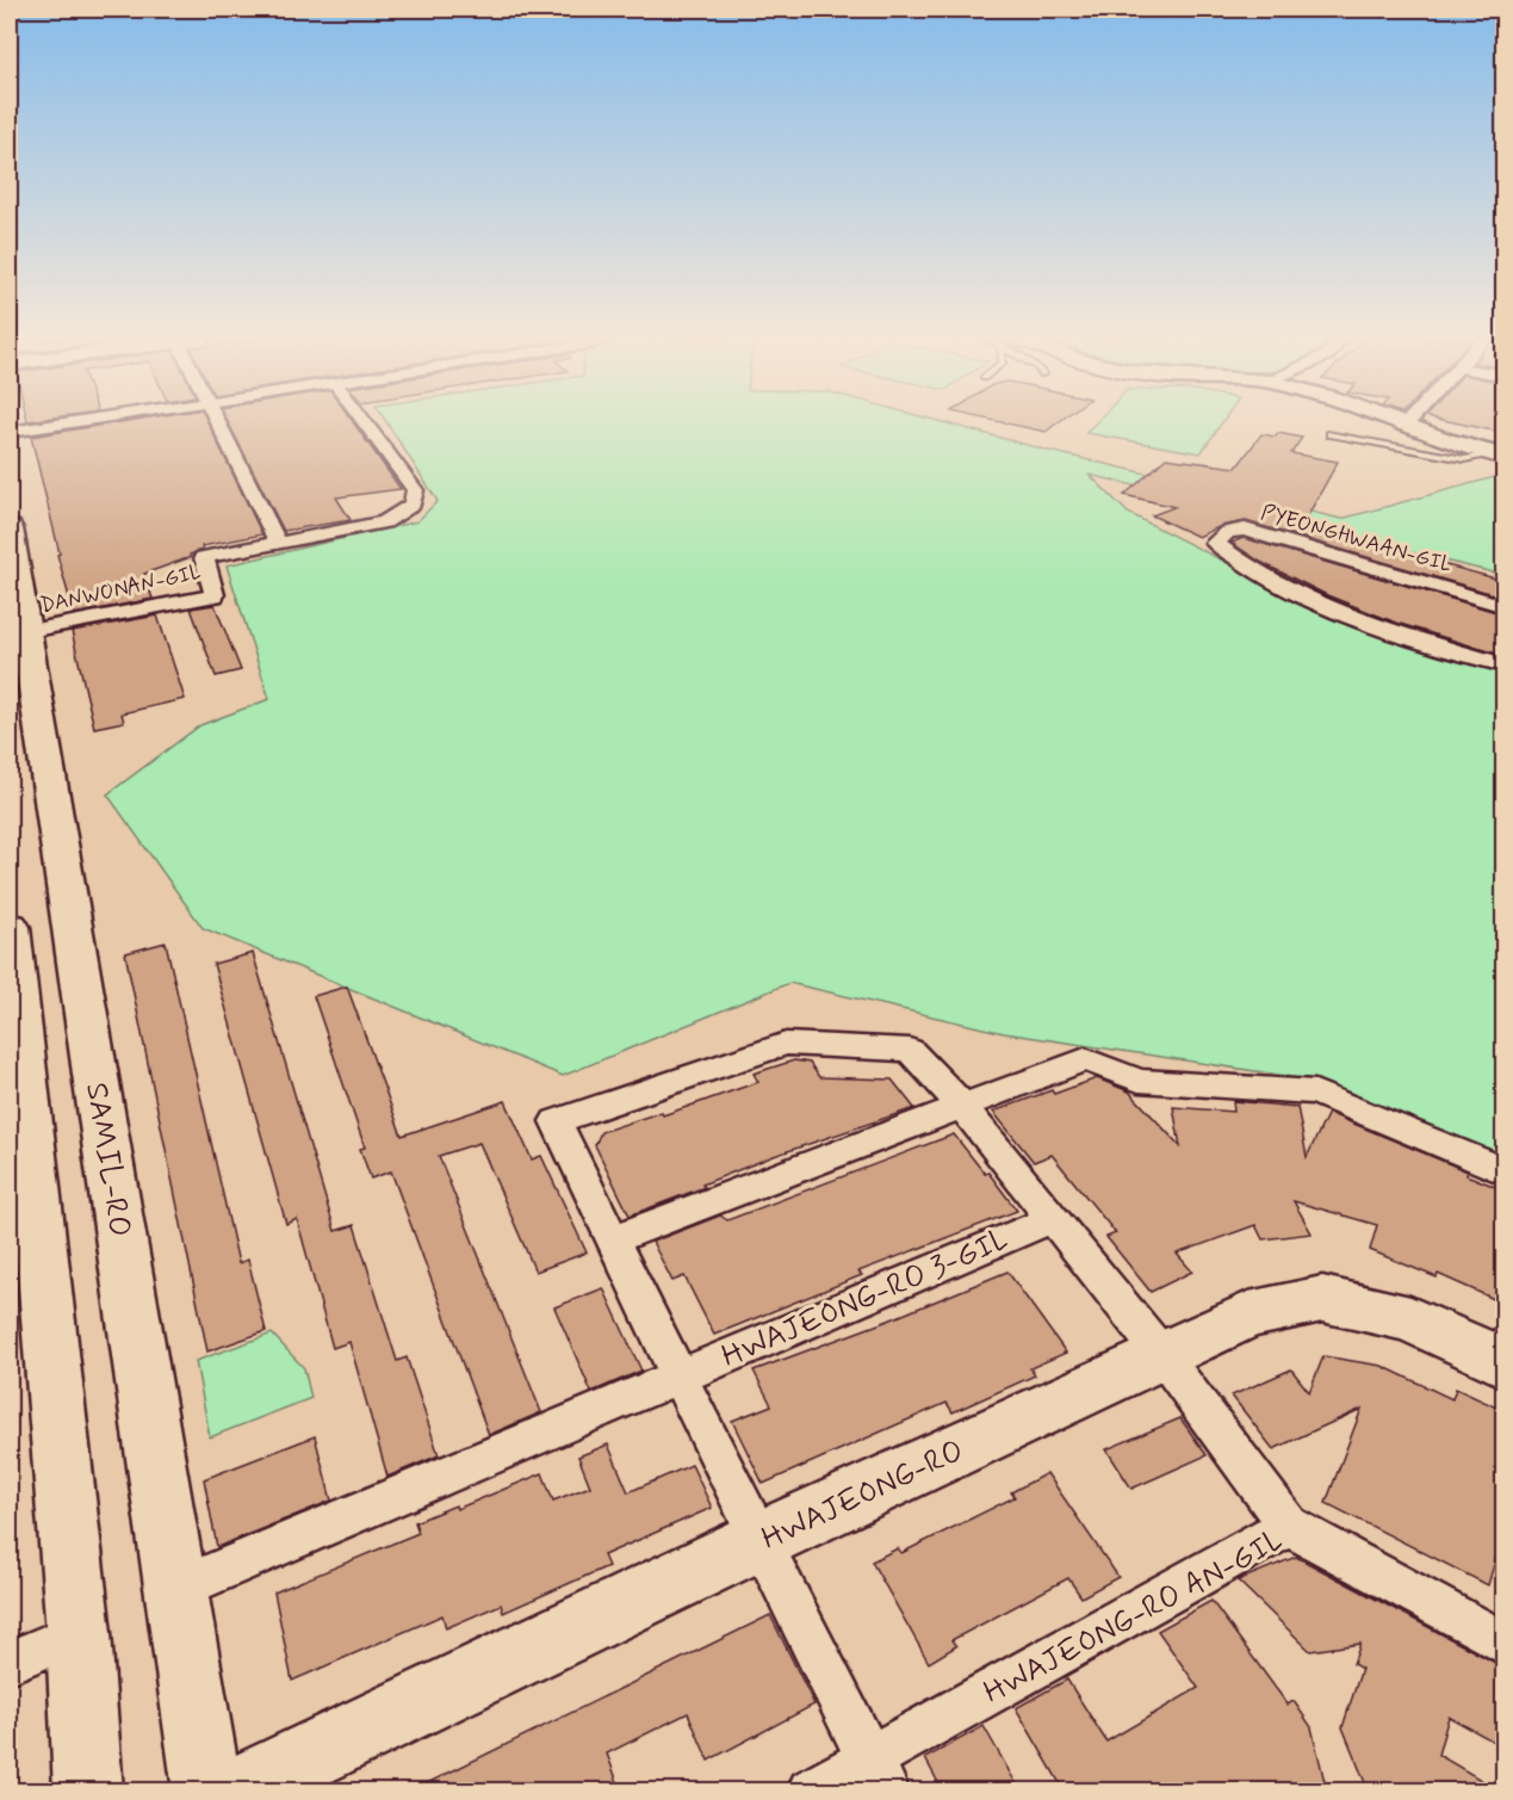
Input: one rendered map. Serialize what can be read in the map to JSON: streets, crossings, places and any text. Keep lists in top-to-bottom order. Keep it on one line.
{"streets":{"main road":["SAMIL-RO","HWAJEONG-RO"],"street":["PYEONGHWAAN-GIL","DANWONAN-GIL","HWAJEONG-RO 3-GIL","HWAJEONG-RO AN-GIL"]},"crossings":[["DANWONAN-GIL","SAMIL-RO"],["SAMIL-RO","HWAJEONG-RO 3-GIL"]]}
